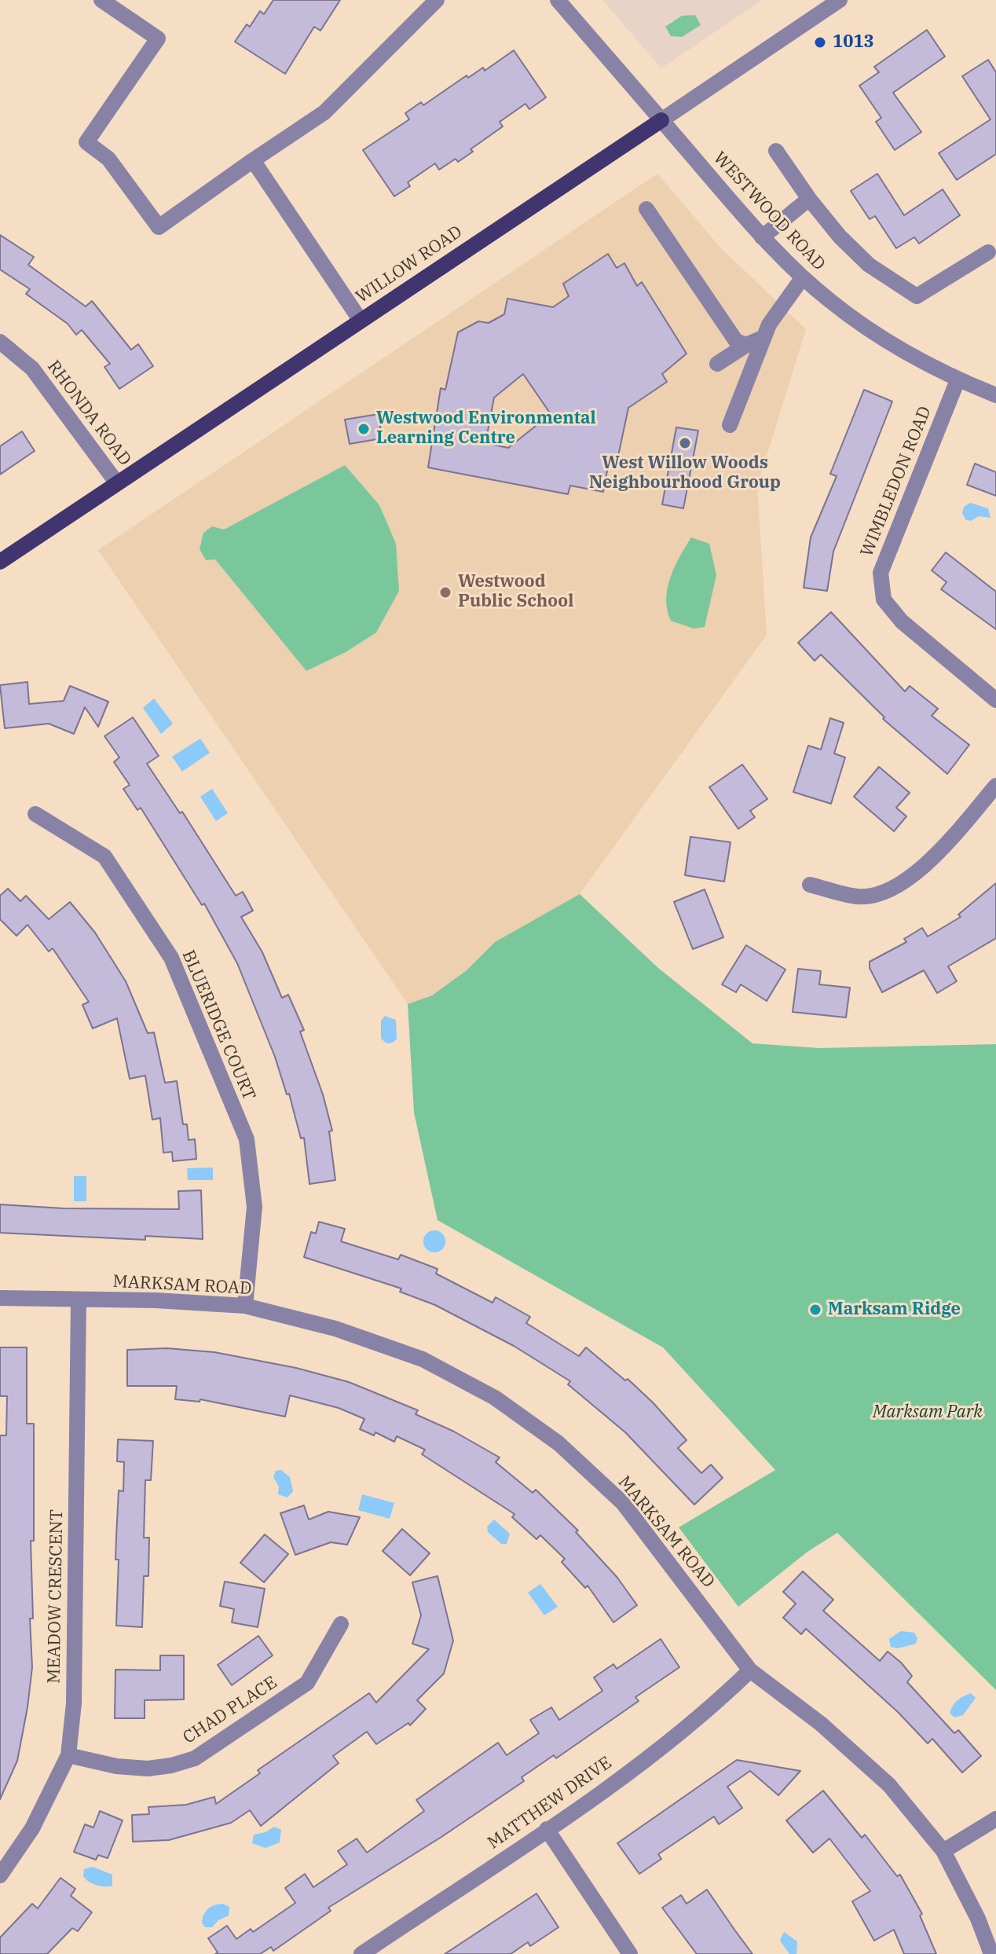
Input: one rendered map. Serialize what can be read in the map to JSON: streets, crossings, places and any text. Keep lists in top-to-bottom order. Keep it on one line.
{"streets":{"main road":["WILLOW ROAD"],"street":["WESTWOOD ROAD","RHONDA ROAD","WIMBLEDON ROAD","BLUERIDGE COURT","MARKSAM ROAD","MEADOW CRESCENT","CHAD PLACE","MATTHEW DRIVE"]},"crossings":[["WESTWOOD ROAD","WILLOW ROAD"],["WESTWOOD ROAD","WIMBLEDON ROAD"],["WILLOW ROAD","RHONDA ROAD"],["BLUERIDGE COURT","MARKSAM ROAD"],["MARKSAM ROAD","MEADOW CRESCENT"],["MARKSAM ROAD","MATTHEW DRIVE"],["MEADOW CRESCENT","CHAD PLACE"]],"parks":["Marksam Park"],"places":["1013","Westwood Environmental Learning Centre","West Willow Woods Neighbourhood Group","Westwood Public School","Marksam Ridge"]}
